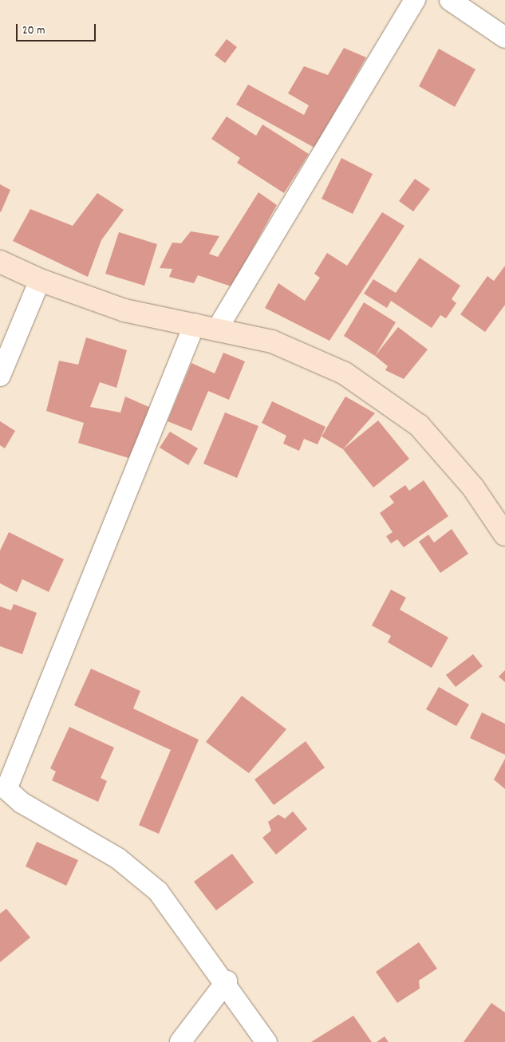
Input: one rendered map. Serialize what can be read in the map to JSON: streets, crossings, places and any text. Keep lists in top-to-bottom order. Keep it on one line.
{"scale_bar":"20 m"}
